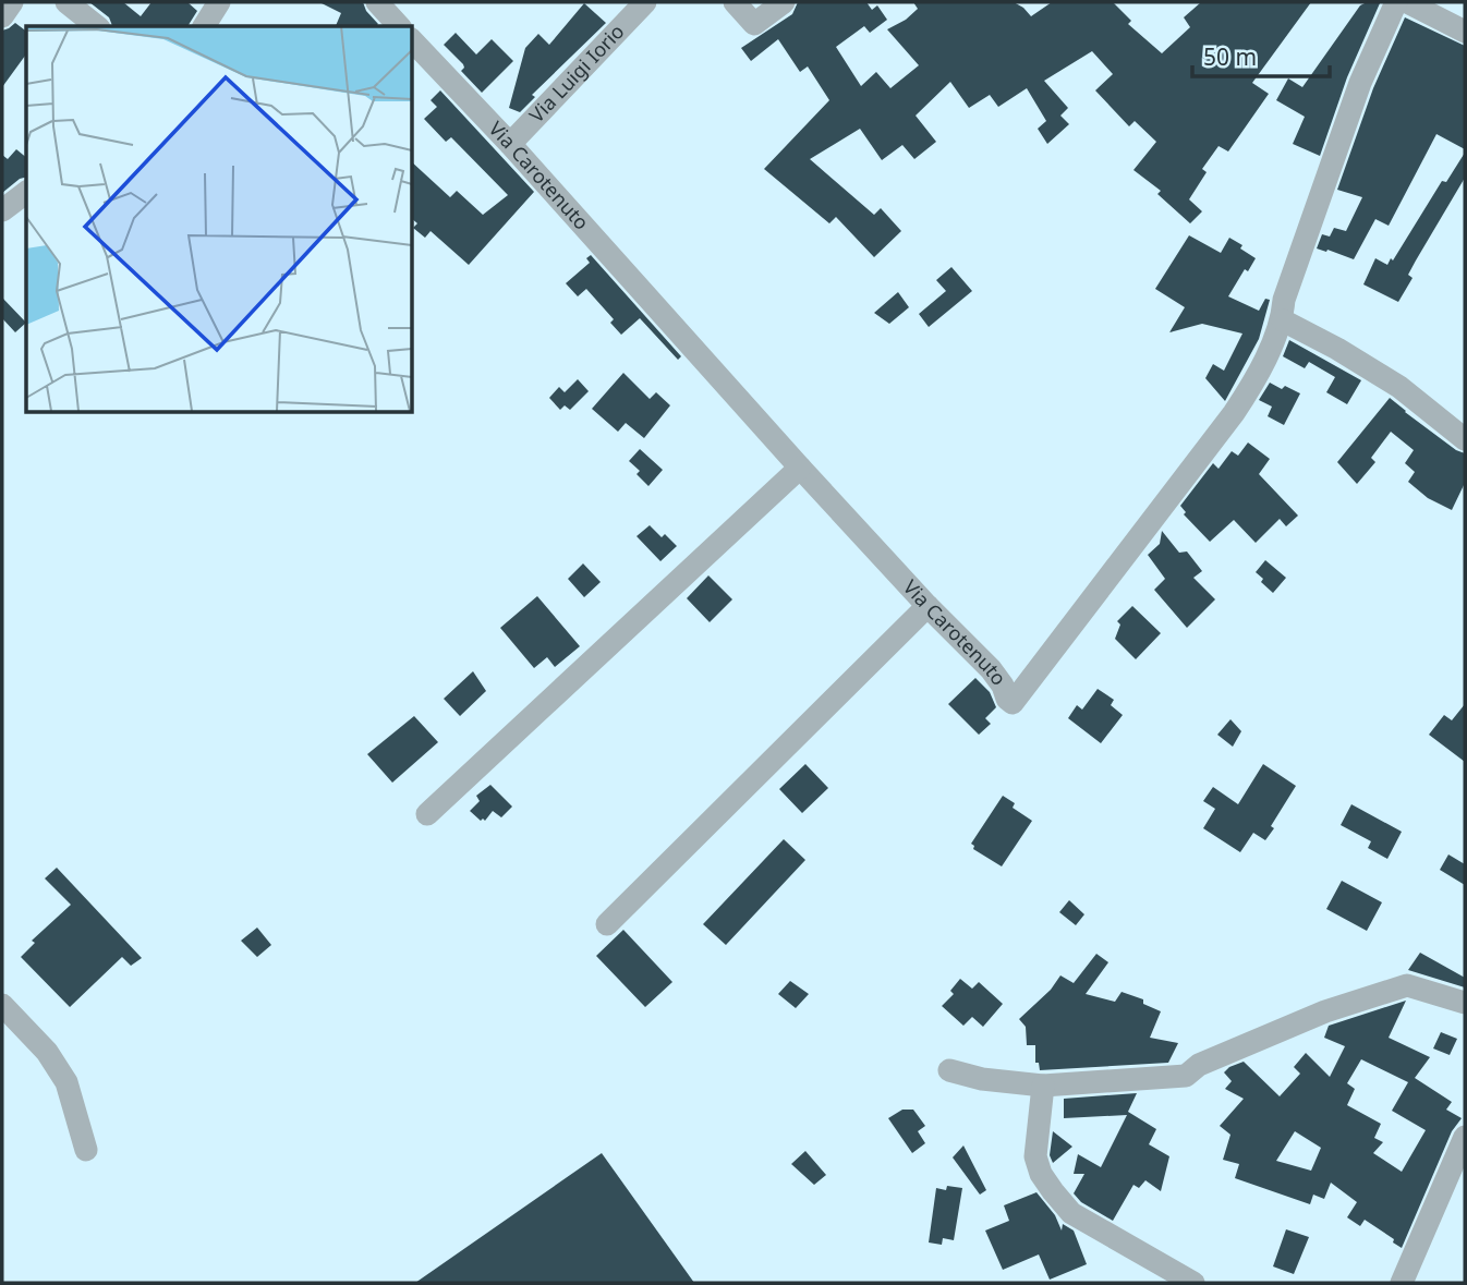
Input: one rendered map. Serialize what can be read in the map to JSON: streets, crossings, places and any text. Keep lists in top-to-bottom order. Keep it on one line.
{"streets":{"street":["Via Luigi Iorio","Via Carotenuto"]},"crossings":[["Via Luigi Iorio","Via Carotenuto"]],"scale_bar":"50 m"}
